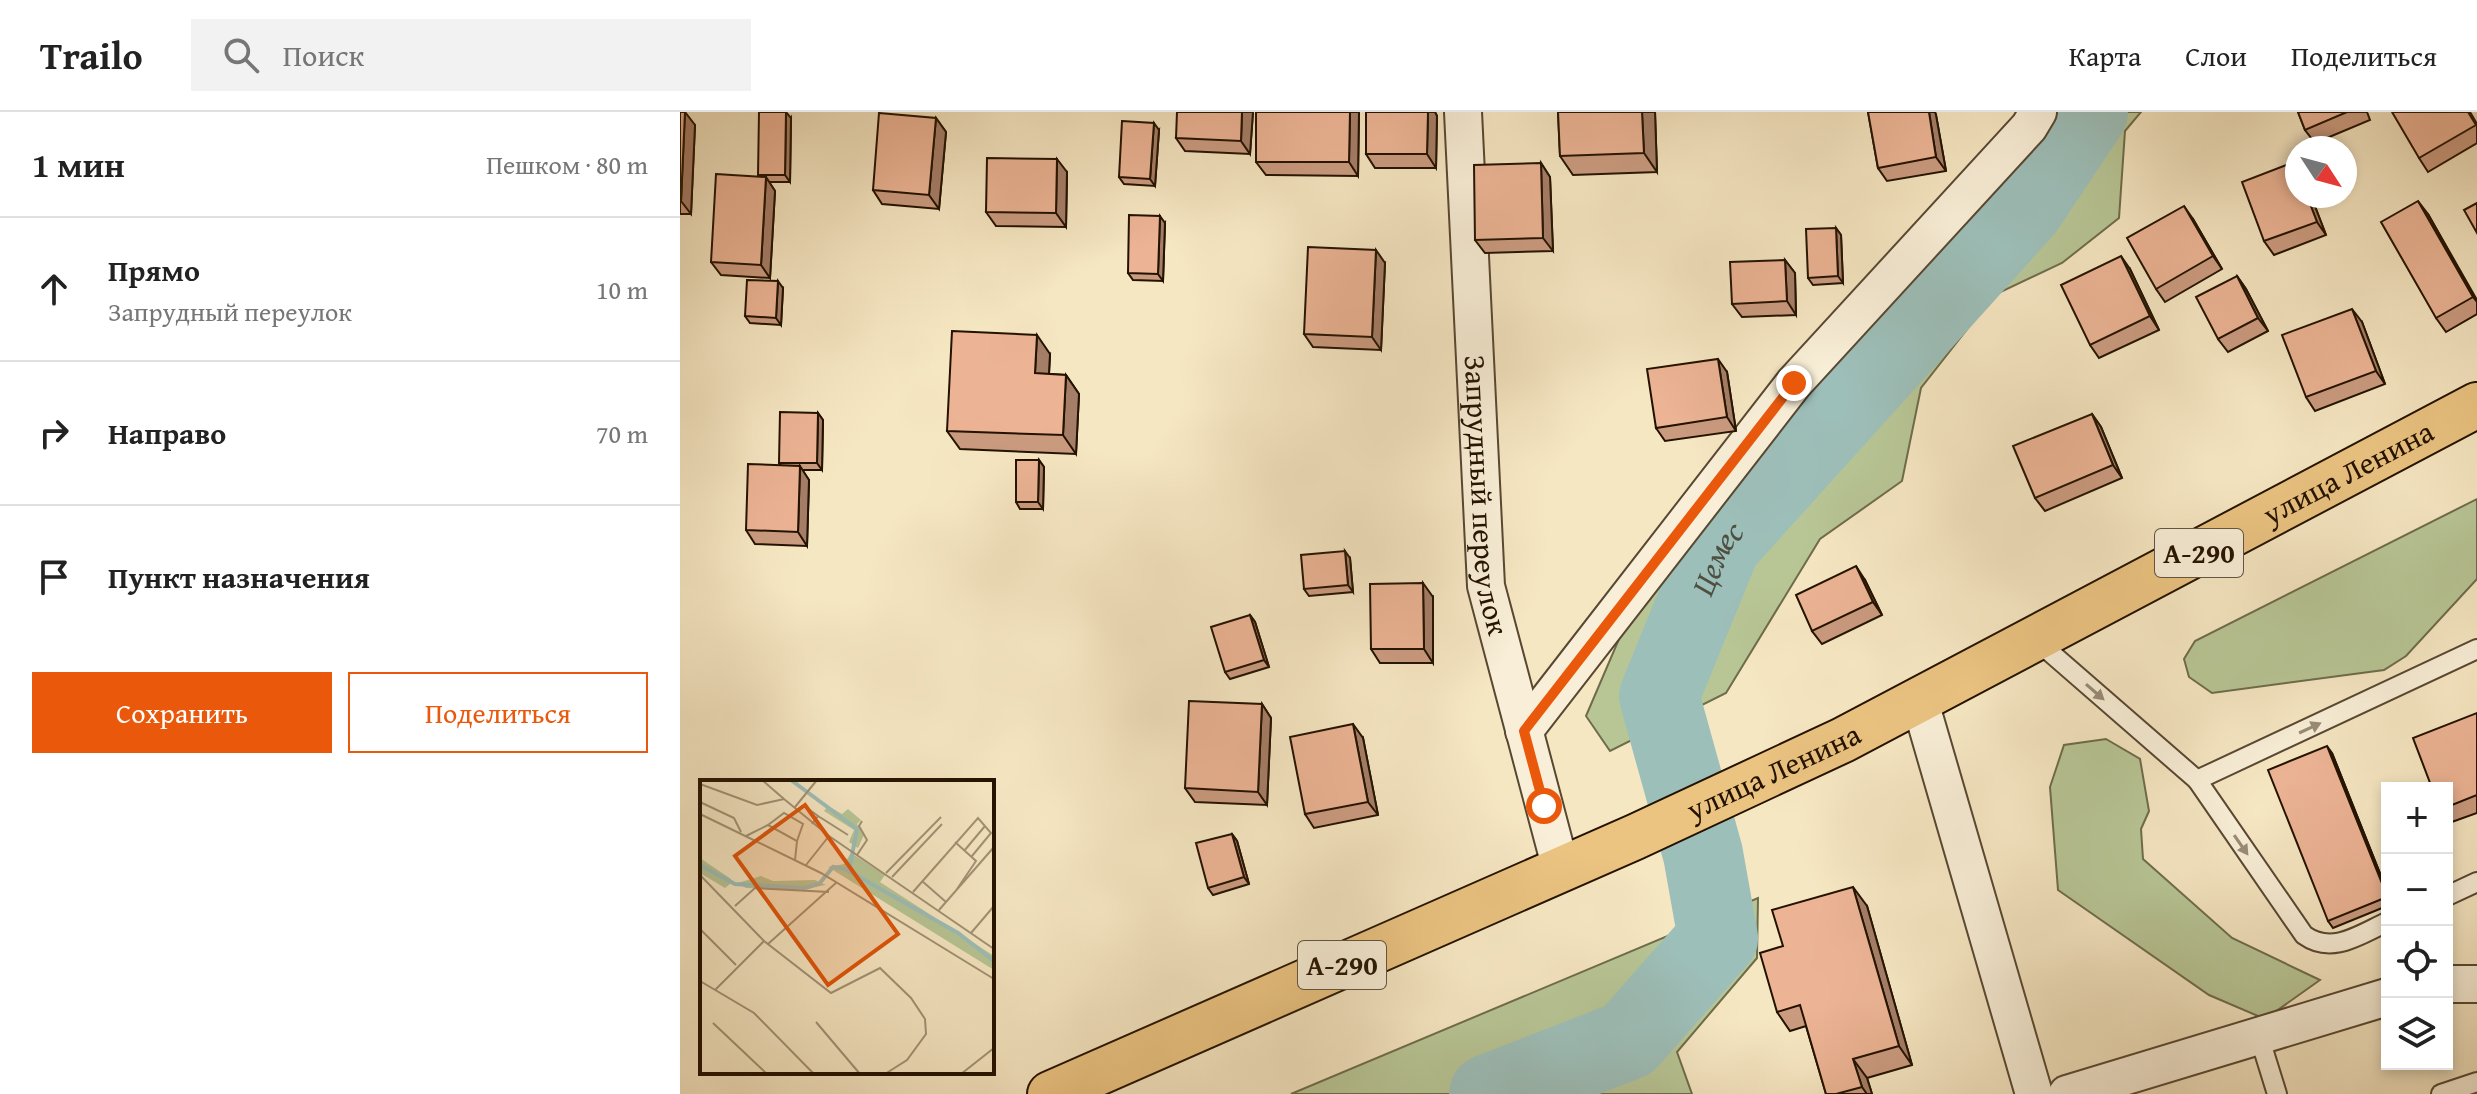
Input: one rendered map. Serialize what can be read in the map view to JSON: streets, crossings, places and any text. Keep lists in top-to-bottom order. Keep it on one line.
{"streets":{"highway":["улица Ленина","А-290"],"street":["Запрудный переулок"]},"crossings":[["улица Ленина","Запрудный переулок"]],"water":["Цемес"],"north":"bottom right","page":{"header":"Trailo","search":"Поиск","nav":["Карта","Слои","Поделиться"],"heading":["1 мин","Пешком · 80 m"],"list":[["Прямо","Запрудный переулок","10 m"],["Направо","70 m"],"Пункт назначения"],"buttons":["Сохранить","Поделиться"],"map_buttons":["+","−"]}}
